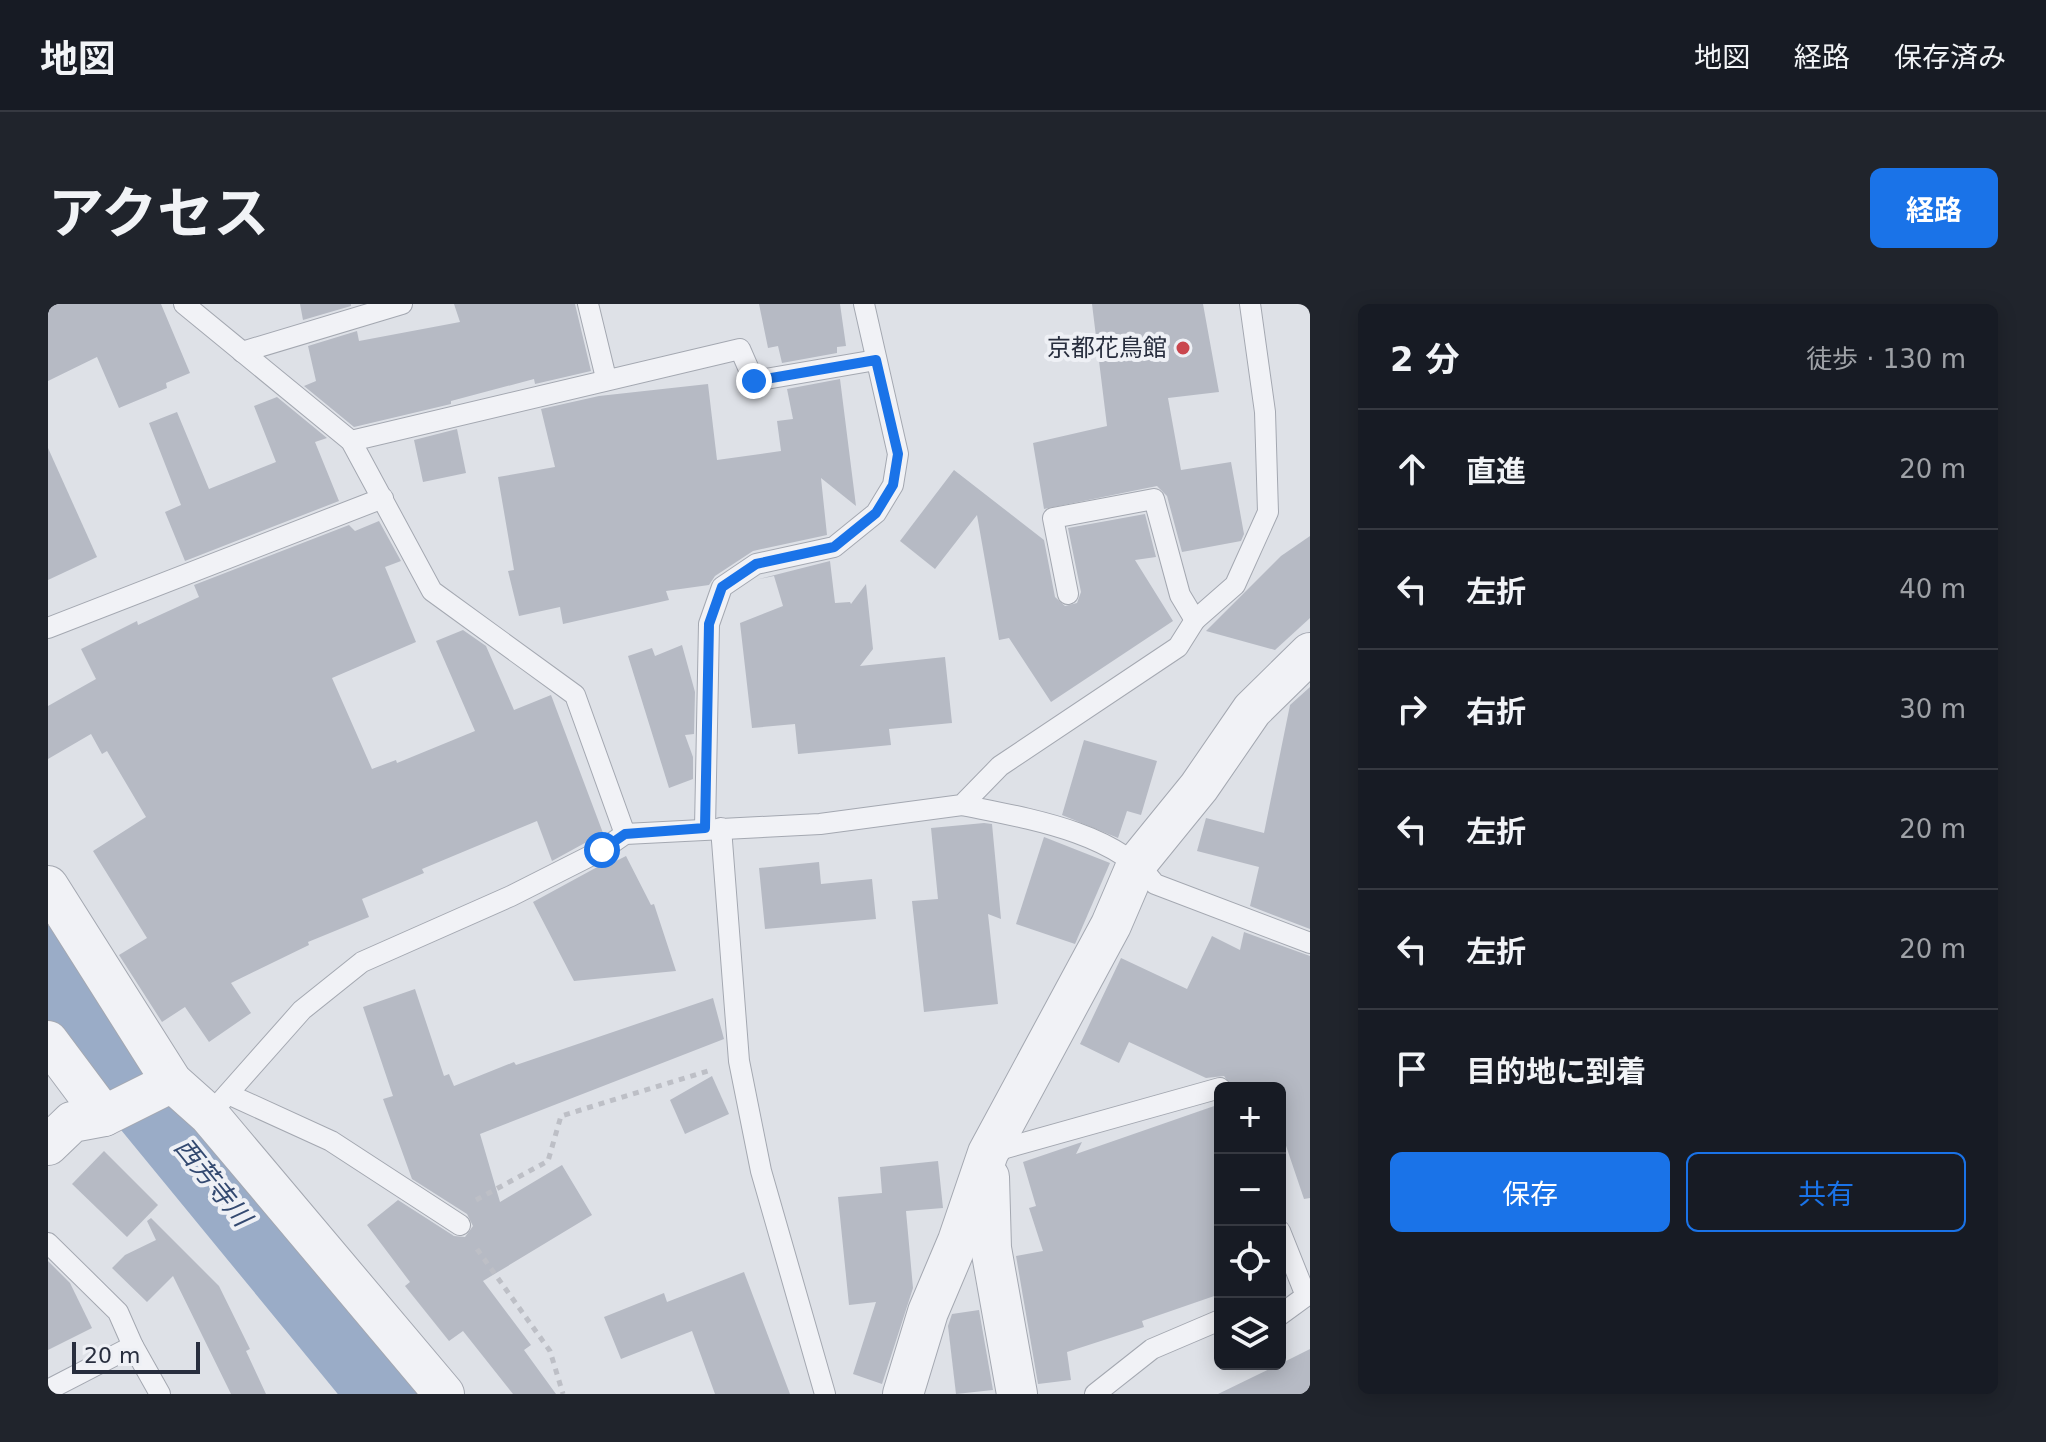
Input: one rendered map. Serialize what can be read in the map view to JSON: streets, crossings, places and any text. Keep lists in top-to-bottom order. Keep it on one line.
{"water":["西芳寺川"],"places":["京都花鳥館"],"scale_bar":"20 m","page":{"header":"地図","nav":["地図","経路","保存済み"],"title":"アクセス","buttons":["経路",["保存","共有"]],"heading":["2 分","徒歩 · 130 m"],"list":[["直進","20 m"],["左折","40 m"],["右折","30 m"],["左折","20 m"],["左折","20 m"],"目的地に到着"],"map_buttons":["+","−"],"scale":"20 m"}}
